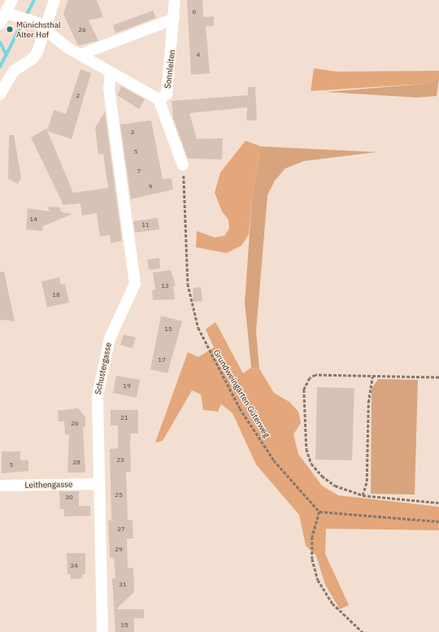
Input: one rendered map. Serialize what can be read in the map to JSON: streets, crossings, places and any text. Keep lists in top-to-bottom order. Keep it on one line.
{"streets":{"street":["Sonnleiten","Schustergasse","Leithengasse"],"path":["Grundweingärten Güterweg"]},"crossings":[["Sonnleiten","Schustergasse"],["Schustergasse","Leithengasse"]],"places":["Münichsthal Alter Hof"],"house_numbers":["6","26","4","2","3","5","7","9","14","11","13","18","15","17","19","21","26","23","28","5","25","30","27","29","34","31","35"]}
